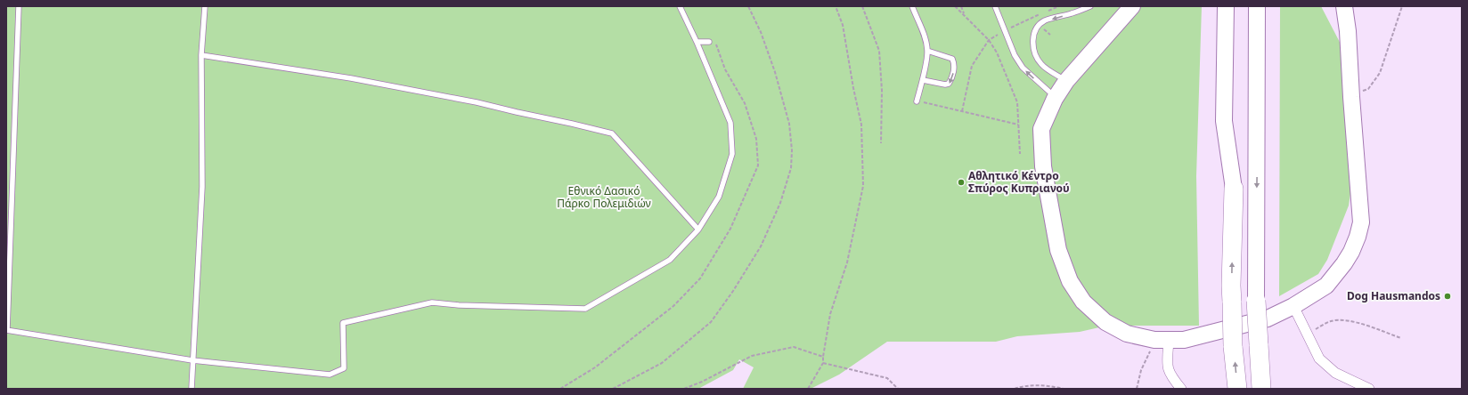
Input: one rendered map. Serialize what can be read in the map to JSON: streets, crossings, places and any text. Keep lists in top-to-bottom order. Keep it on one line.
{"parks":["Εθνικό Δασικό Πάρκο Πολεμιδιών"],"places":["Αθλητικό Κέντρο Σπύρος Κυπριανού","Dog Hausmandos"]}
